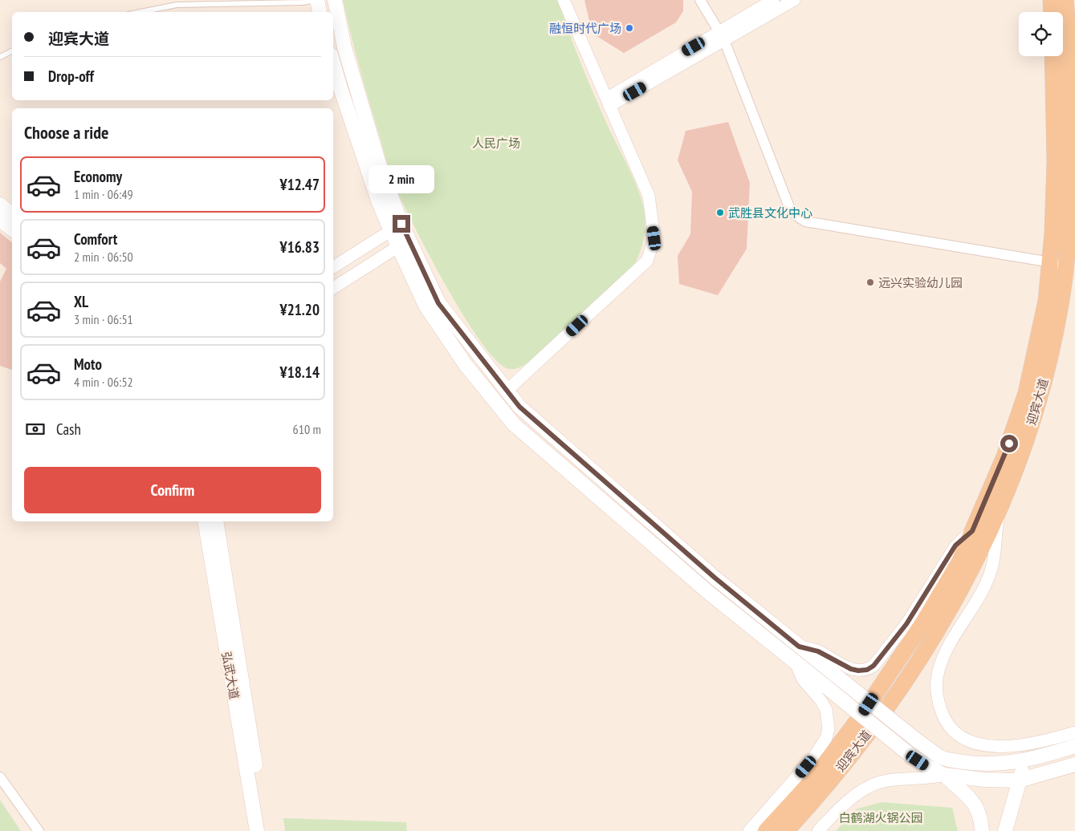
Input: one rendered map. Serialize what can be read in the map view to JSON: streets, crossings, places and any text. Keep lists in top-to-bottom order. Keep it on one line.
{"streets":{"main road":["迎宾大道","弘武大道"]},"parks":["人民广场","白鹤湖火锅公园"],"places":["融恒时代广场","武胜县文化中心","远兴实验幼儿园"],"page":{"banner":["迎宾大道","Drop-off"],"heading":"Choose a ride","list":[{"name":"Economy","note":"1 min · 06:49","value":"¥12.47"},{"name":"Comfort","note":"2 min · 06:50","value":"¥16.83"},{"name":"XL","note":"3 min · 06:51","value":"¥21.20"},{"name":"Moto","note":"4 min · 06:52","value":"¥18.14"}],"bubble":"2 min","pay":["Cash","610 m"],"buttons":"Confirm"}}
